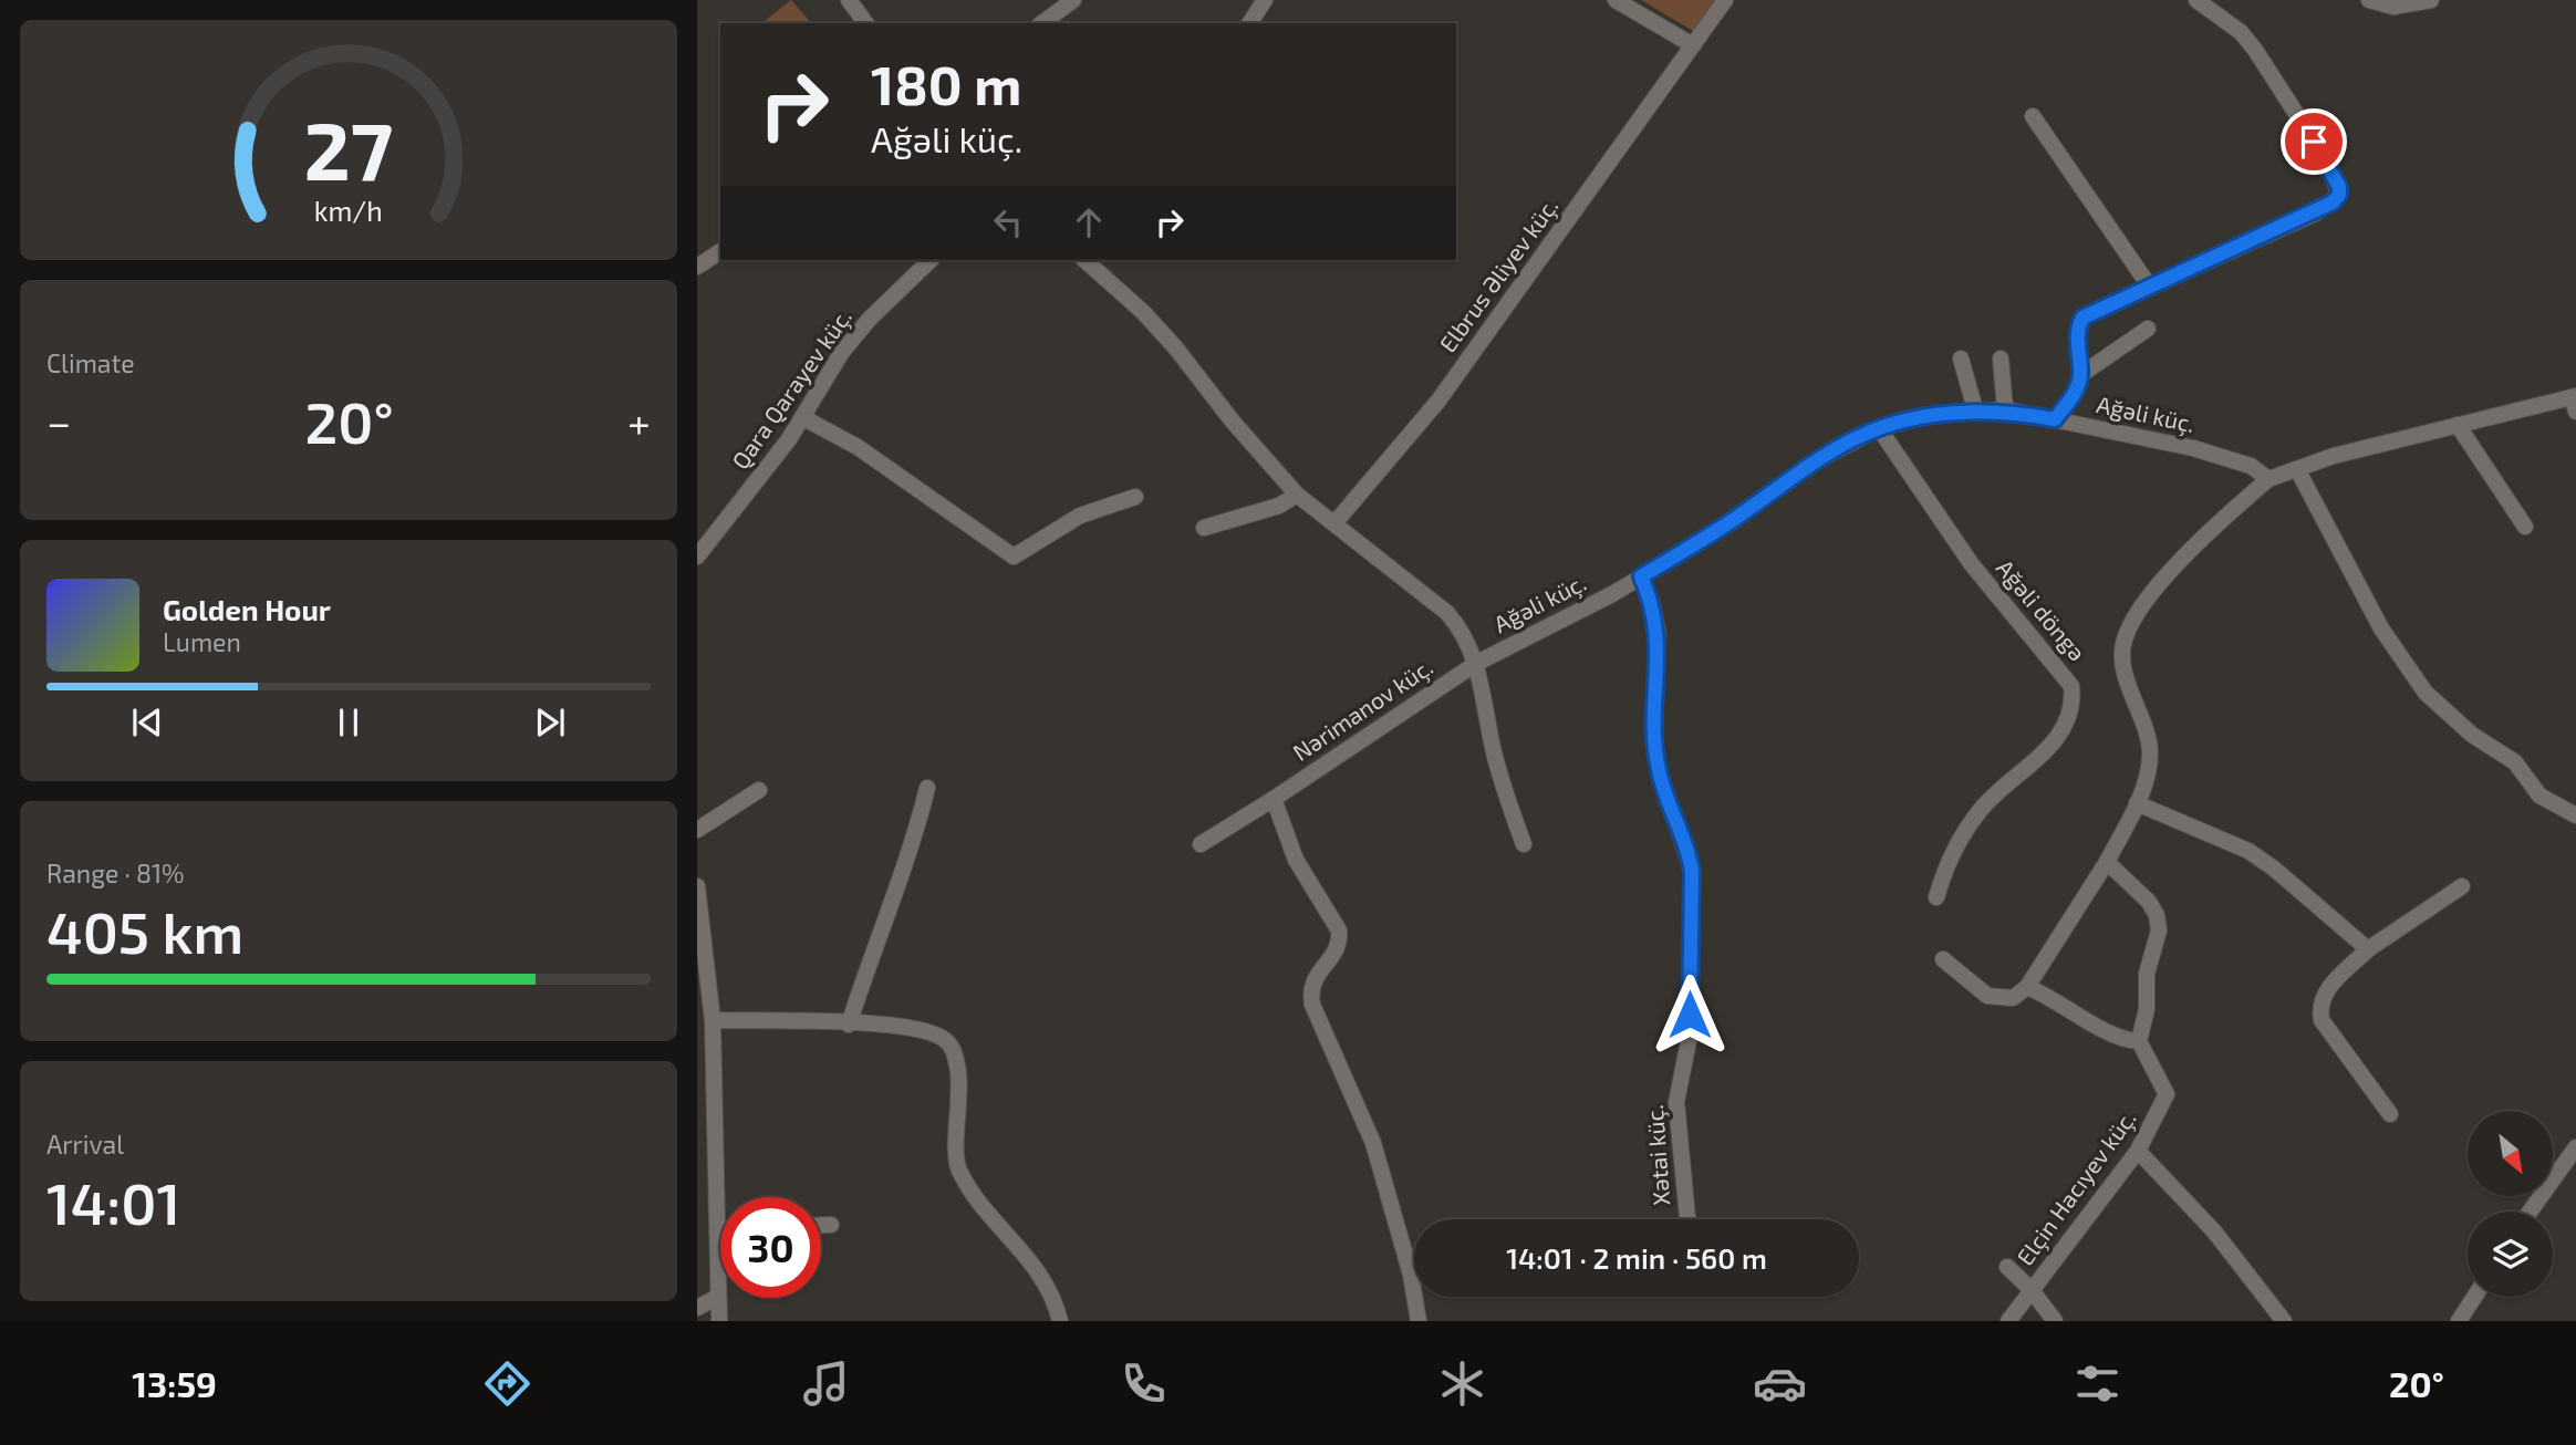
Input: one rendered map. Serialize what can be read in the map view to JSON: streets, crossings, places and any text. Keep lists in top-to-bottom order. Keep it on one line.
{"streets":{"street":["Elbrus Əliyev küç.","Qara Qarayev küç.","Ağəli küç.","Ağəli döngə","Nərimanov küç.","Xətai küç.","Elçin Hacıyev küç."]},"crossings":[["Ağəli küç.","Ağəli döngə"],["Ağəli küç.","Nərimanov küç."],["Ağəli küç.","Xətai küç."]],"north":"bottom right","page":{"turn":["180 m","Ağəli küç."],"tile":["Climate",["Range · 81%","405 km"],["Arrival","14:01"]],"heat":["−","20°","+"],"song":["Golden Hour","Lumen"],"limit":"30","trip":"14:01 · 2 min · 560 m","tabs":["13:59","20°"],"gauge":["27","km/h"]}}
